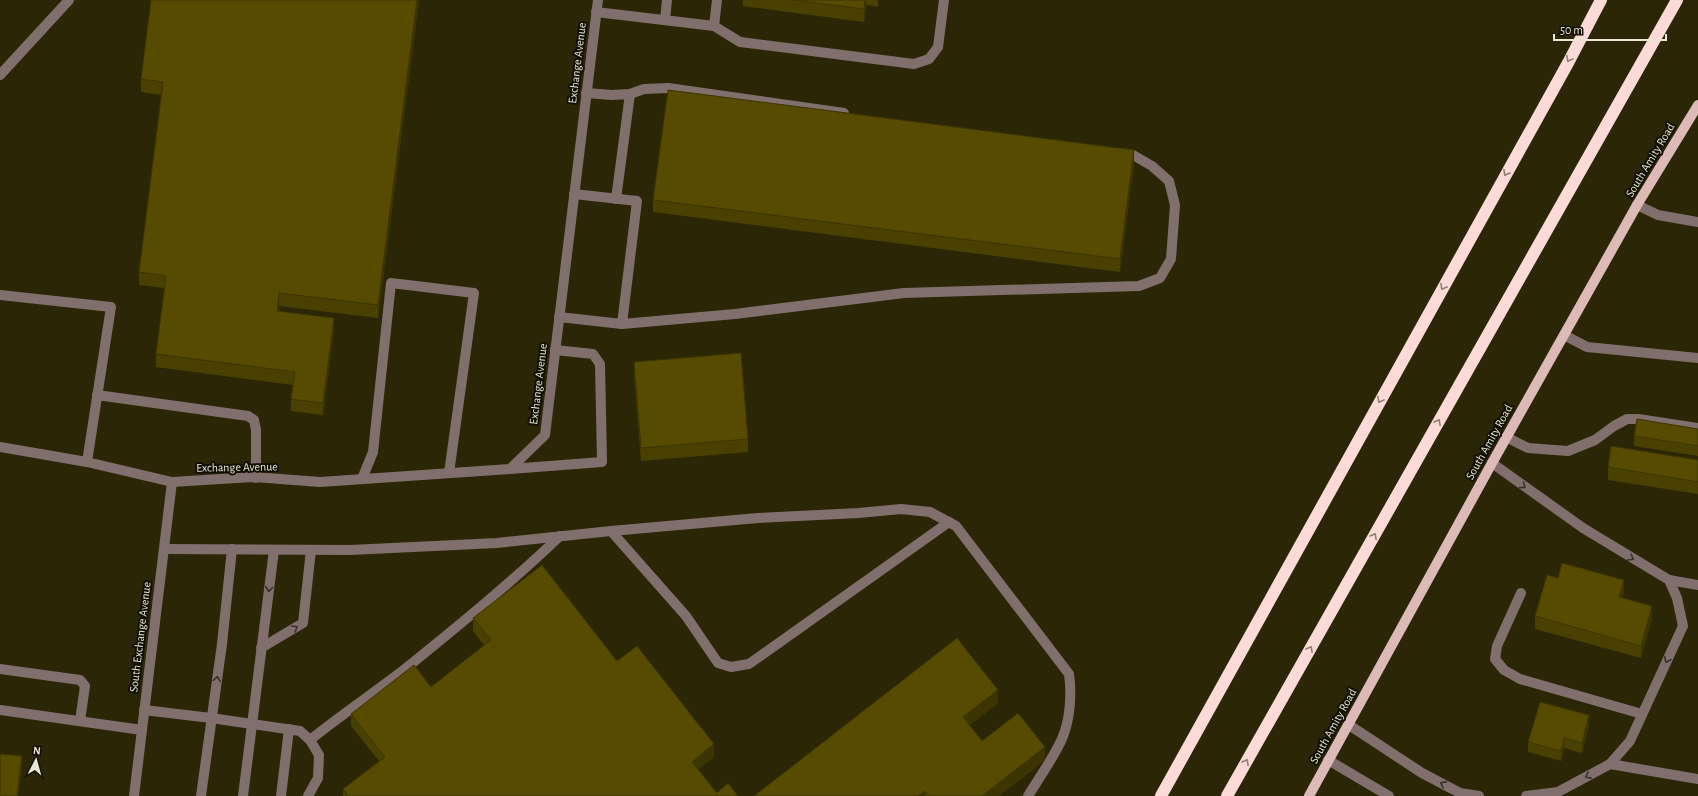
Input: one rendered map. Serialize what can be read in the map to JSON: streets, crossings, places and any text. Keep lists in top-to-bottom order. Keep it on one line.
{"streets":{"main road":["South Amity Road"],"street":["Exchange Avenue","South Exchange Avenue"]},"crossings":[["Exchange Avenue","South Exchange Avenue"]],"scale_bar":"50 m","north":"top"}
